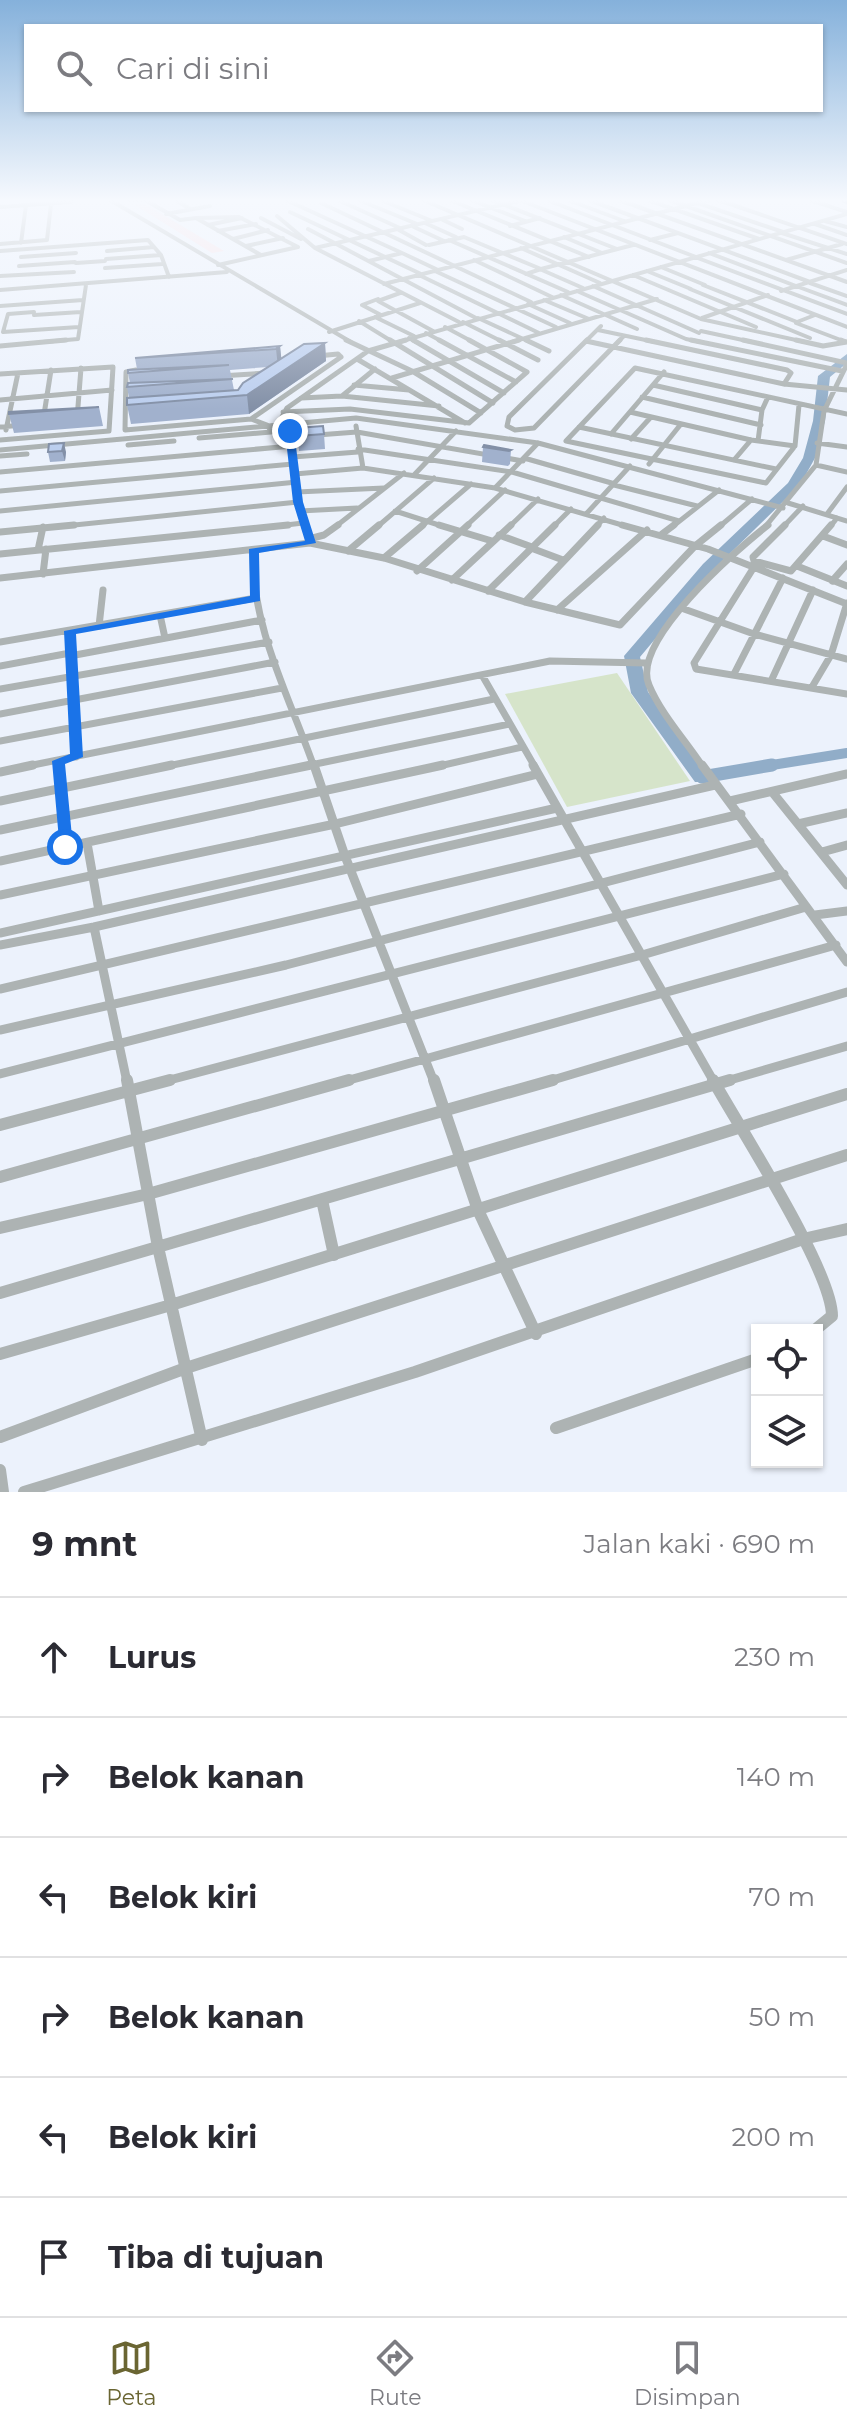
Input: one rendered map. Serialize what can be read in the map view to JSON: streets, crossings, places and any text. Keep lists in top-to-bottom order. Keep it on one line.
{"page":{"search":"Cari di sini","heading":["9 mnt","Jalan kaki · 690 m"],"list":[["Lurus","230 m"],["Belok kanan","140 m"],["Belok kiri","70 m"],["Belok kanan","50 m"],["Belok kiri","200 m"],"Tiba di tujuan"],"nav":["Peta","Rute","Disimpan"]}}
